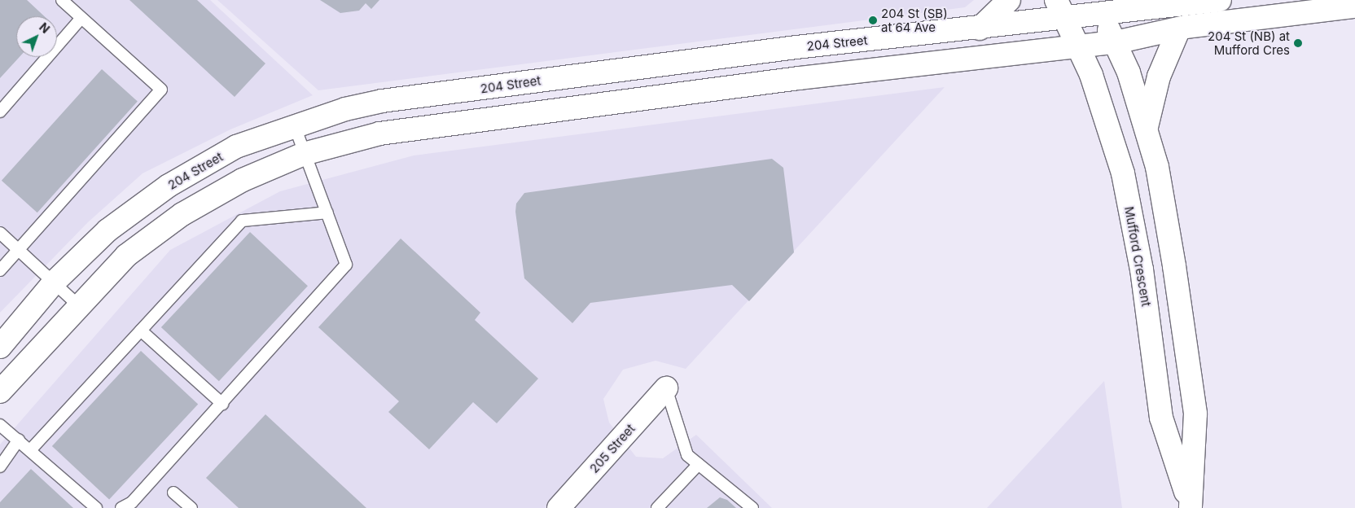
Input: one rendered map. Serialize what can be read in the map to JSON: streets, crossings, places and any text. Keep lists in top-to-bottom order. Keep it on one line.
{"streets":{"main road":["204 Street","Mufford Crescent","205 Street"]},"crossings":[["204 Street","Mufford Crescent"]],"places":["204 St (SB) at 64 Ave","204 St (NB) at Mufford Cres"],"north":"top right"}
